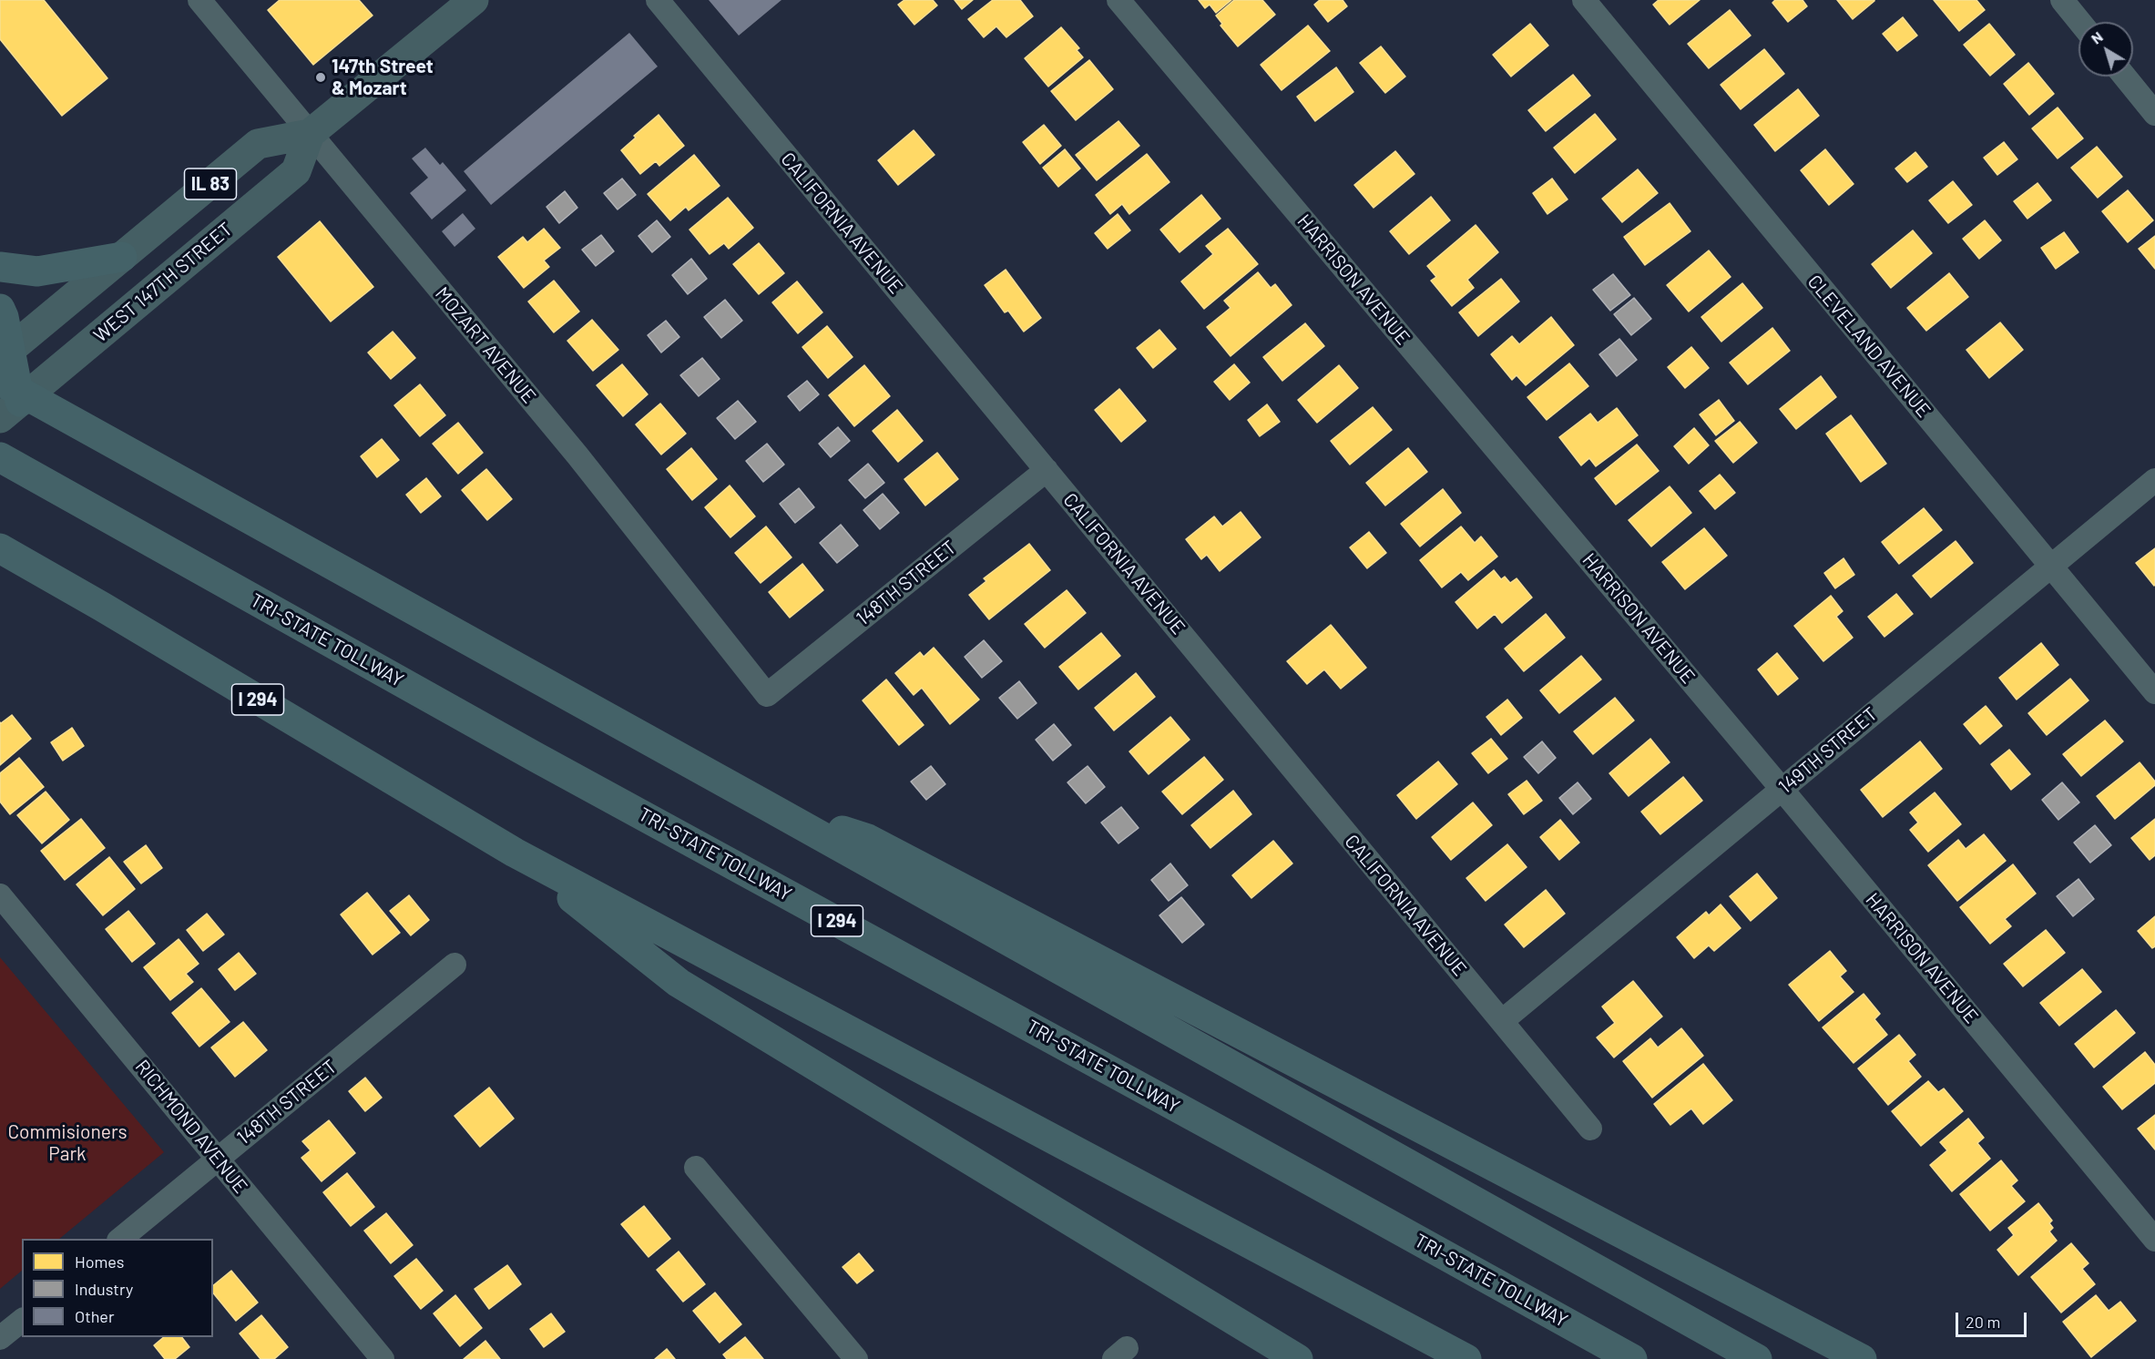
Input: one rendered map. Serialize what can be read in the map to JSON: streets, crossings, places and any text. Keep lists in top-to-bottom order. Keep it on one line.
{"streets":{"highway":["TRI-STATE TOLLWAY","I 294"],"main road":["IL 83","WEST 147TH STREET"],"street":["CALIFORNIA AVENUE","HARRISON AVENUE","MOZART AVENUE","CLEVELAND AVENUE","148TH STREET","149TH STREET","RICHMOND AVENUE"]},"crossings":[["IL 83","WEST 147TH STREET"],["IL 83","MOZART AVENUE"],["CALIFORNIA AVENUE","148TH STREET"],["CALIFORNIA AVENUE","149TH STREET"],["HARRISON AVENUE","149TH STREET"],["WEST 147TH STREET","MOZART AVENUE"],["MOZART AVENUE","148TH STREET"],["CLEVELAND AVENUE","149TH STREET"],["148TH STREET","RICHMOND AVENUE"]],"parks":["Commisioners Park"],"places":["147th Street & Mozart"],"legend":["Homes","Industry","Other"],"scale_bar":"20 m","north":"top left"}
